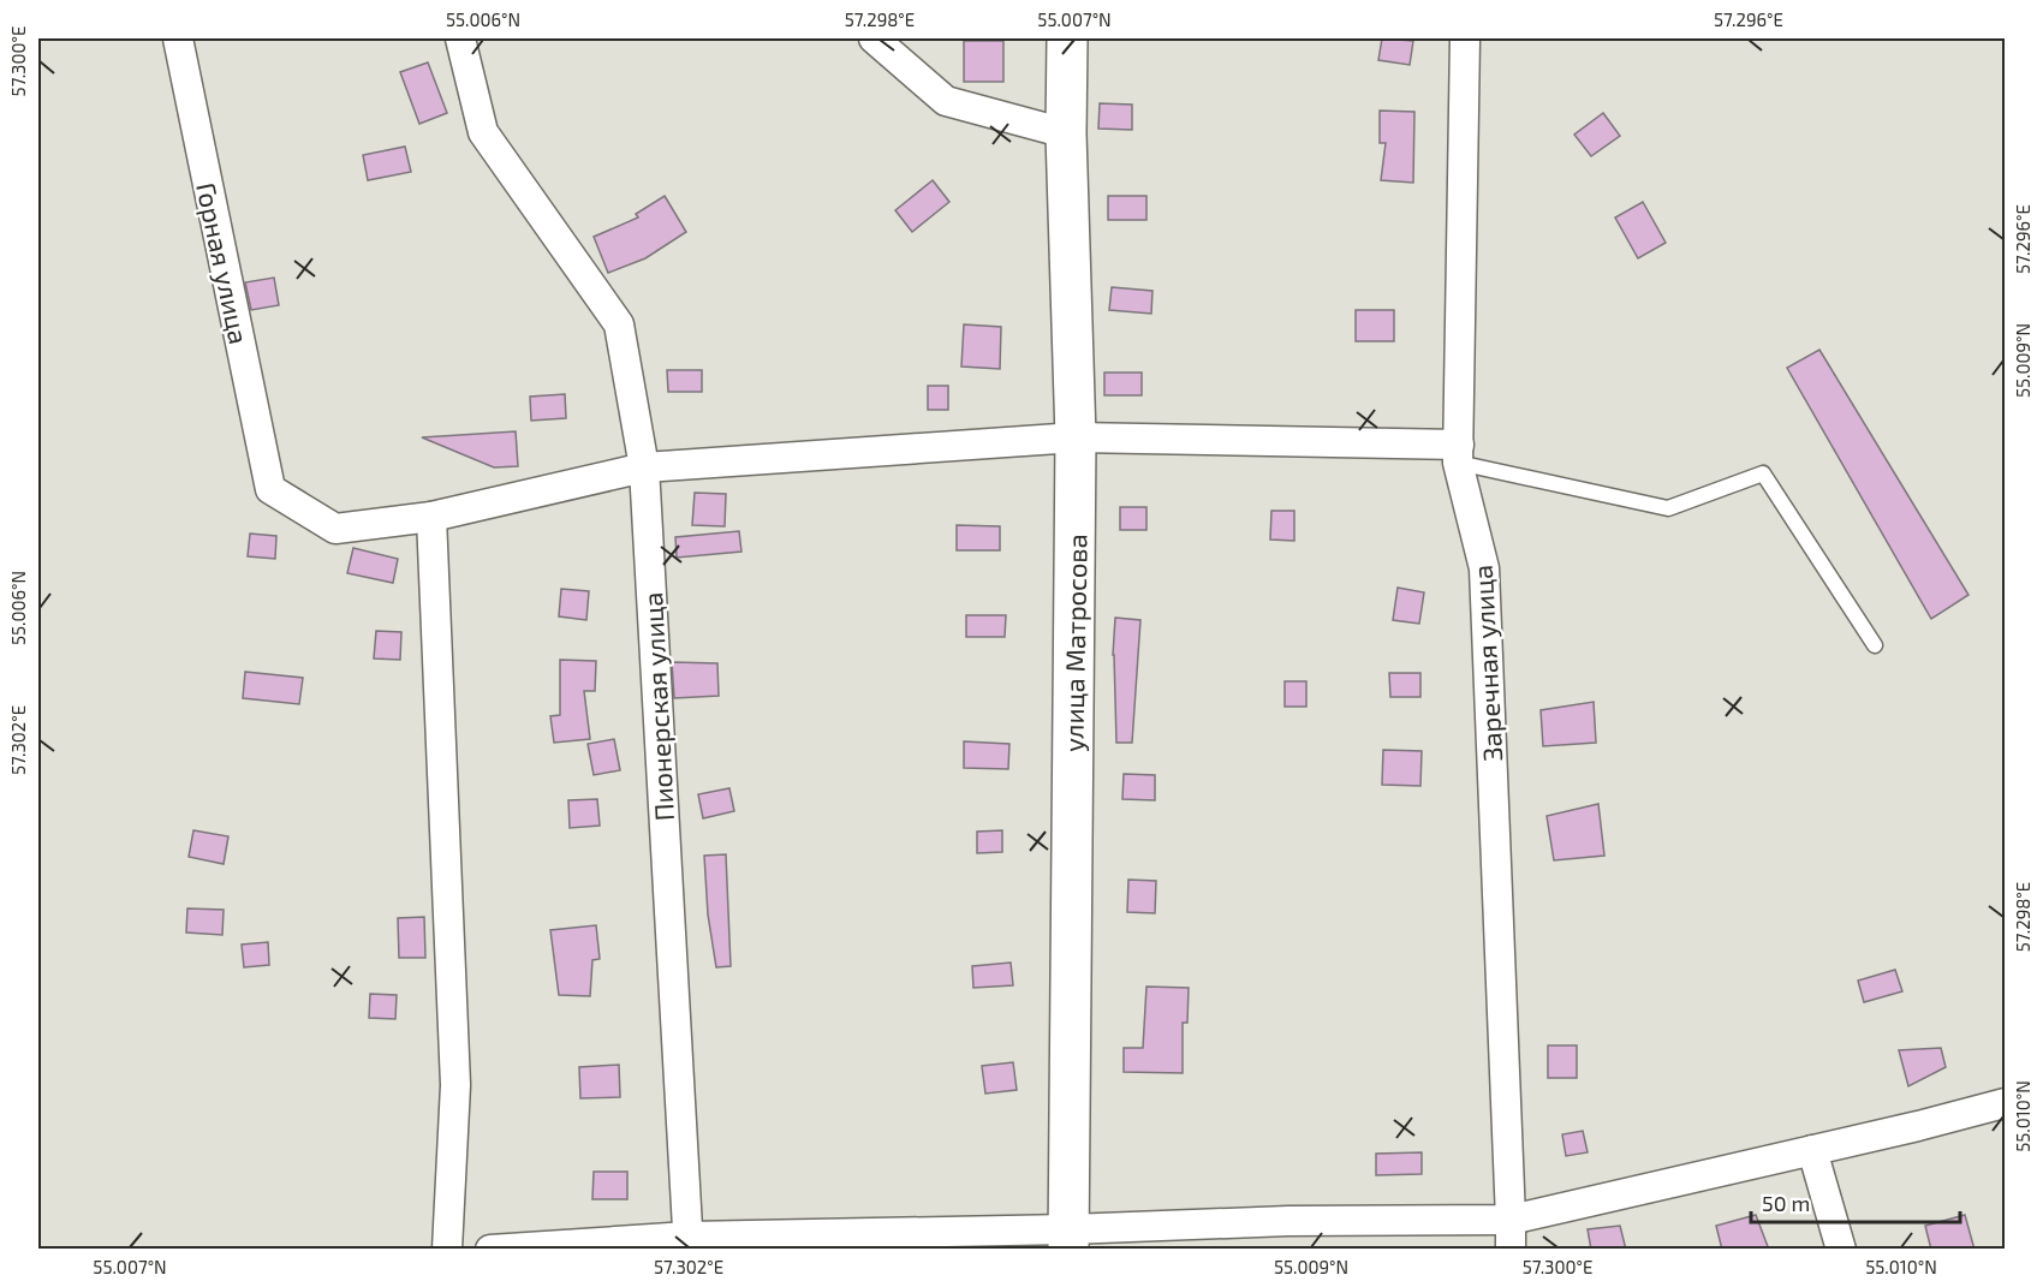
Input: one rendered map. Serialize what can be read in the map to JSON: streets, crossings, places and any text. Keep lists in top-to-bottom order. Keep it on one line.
{"streets":{"main road":["улица Матросова"],"street":["Горная улица","Заречная улица","Пионерская улица"]},"scale_bar":"50 m","coordinates":["55.006°N","57.298°E","55.007°N","57.296°E","57.300°E","55.009°N","57.302°E","55.010°N"]}
